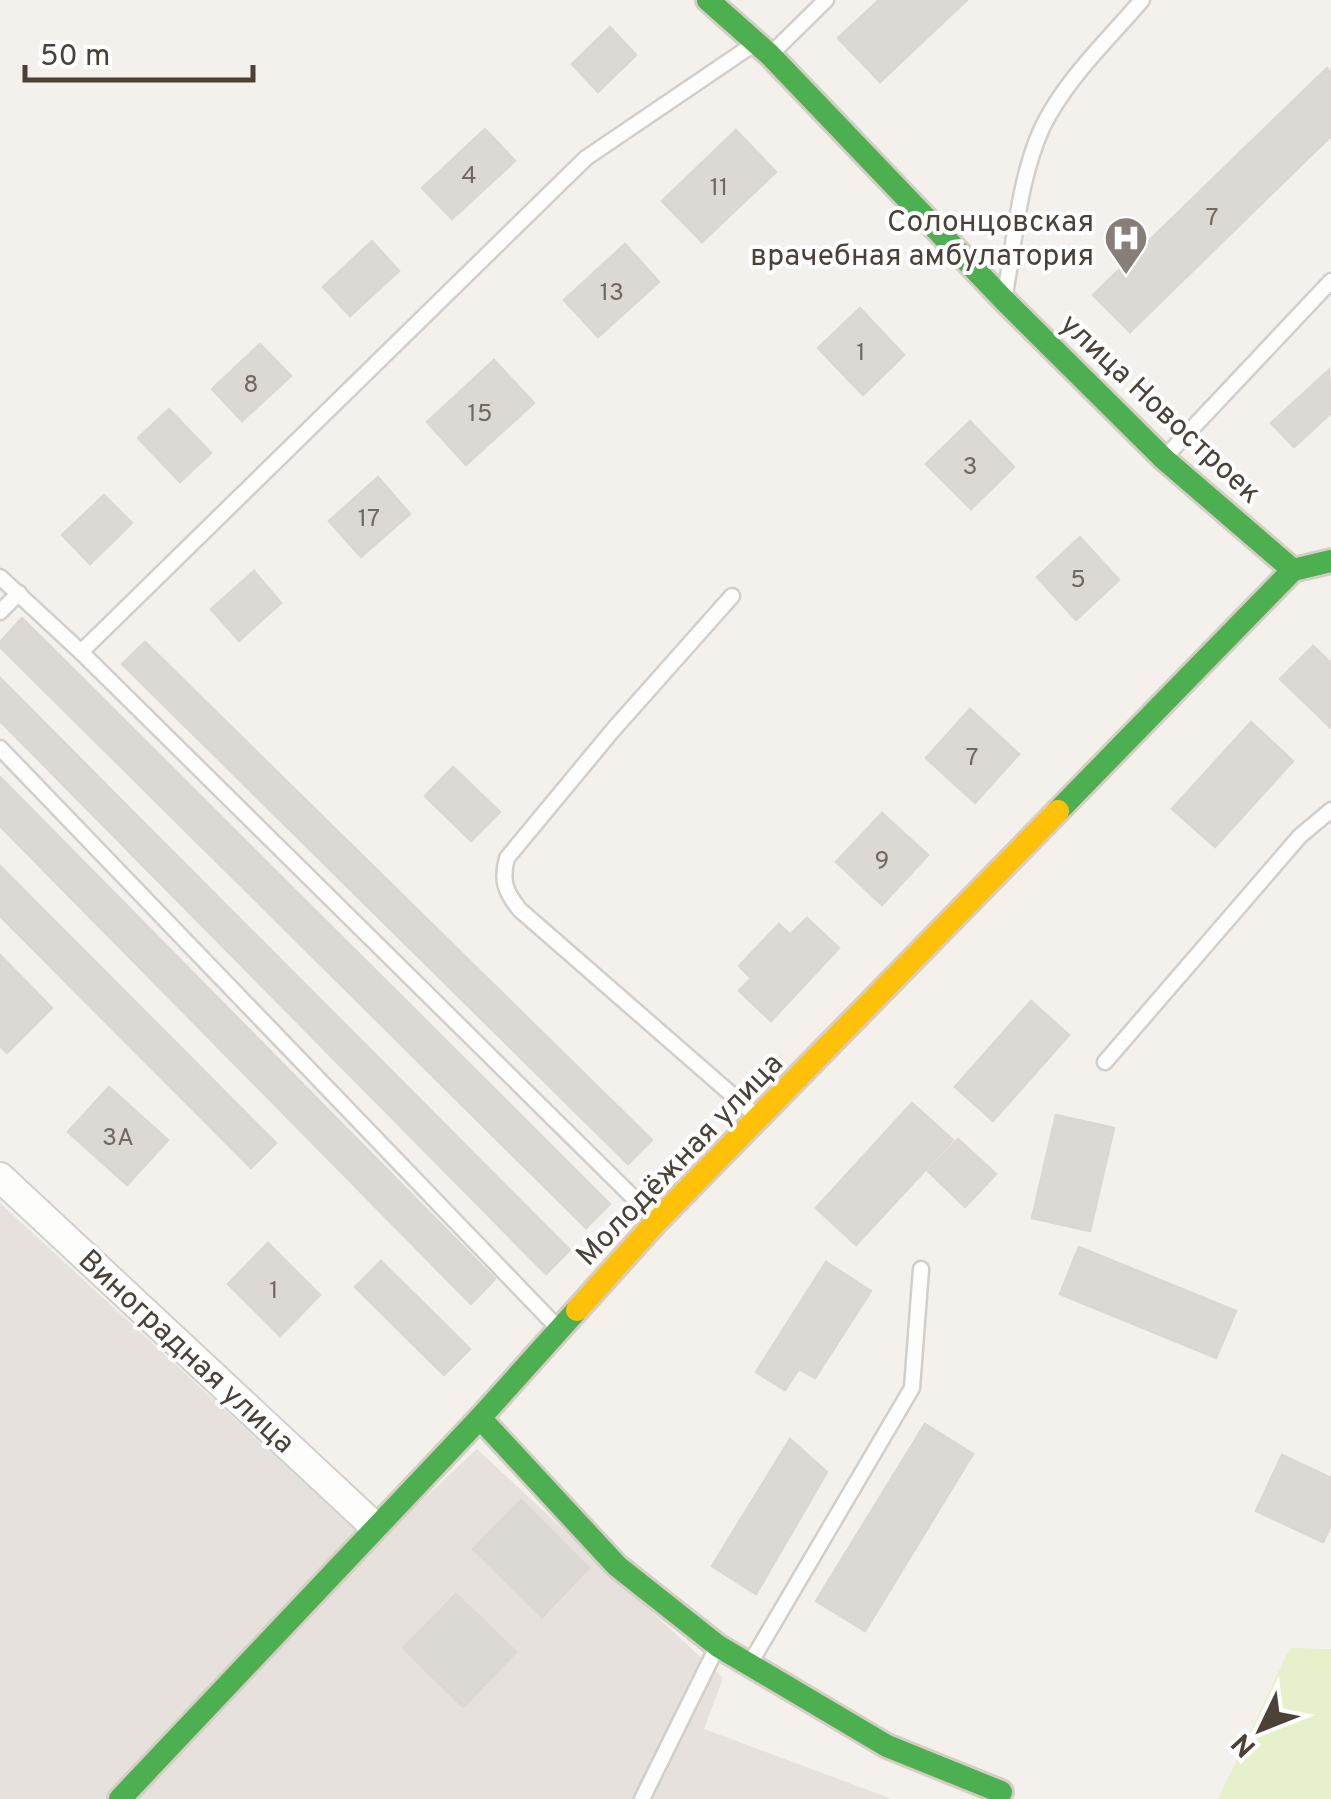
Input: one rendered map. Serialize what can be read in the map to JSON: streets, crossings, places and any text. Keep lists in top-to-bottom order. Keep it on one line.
{"streets":{"street":["улица Новостроек","Молодёжная улица","Виноградная улица"]},"crossings":[["улица Новостроек","Молодёжная улица"],["Молодёжная улица","Виноградная улица"]],"places":{"hospital":["Солонцовская врачебная амбулатория"]},"house_numbers":["4","11","7","13","1","8","15","3","17","5","7","9","3А","1"],"scale_bar":"50 m","north":"bottom left"}
